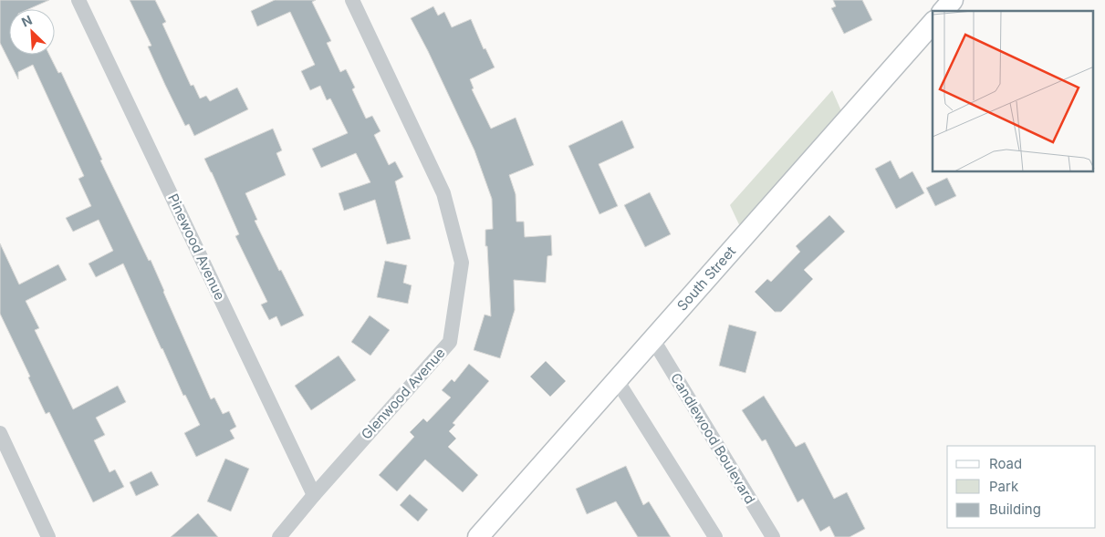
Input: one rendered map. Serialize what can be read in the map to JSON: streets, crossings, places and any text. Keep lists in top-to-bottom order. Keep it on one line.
{"streets":{"street":["Pinewood Avenue","South Street","Glenwood Avenue","Candlewood Boulevard"]},"crossings":[["Pinewood Avenue","Glenwood Avenue"],["South Street","Candlewood Boulevard"]],"legend":["Road","Park","Building"],"north":"top left"}
